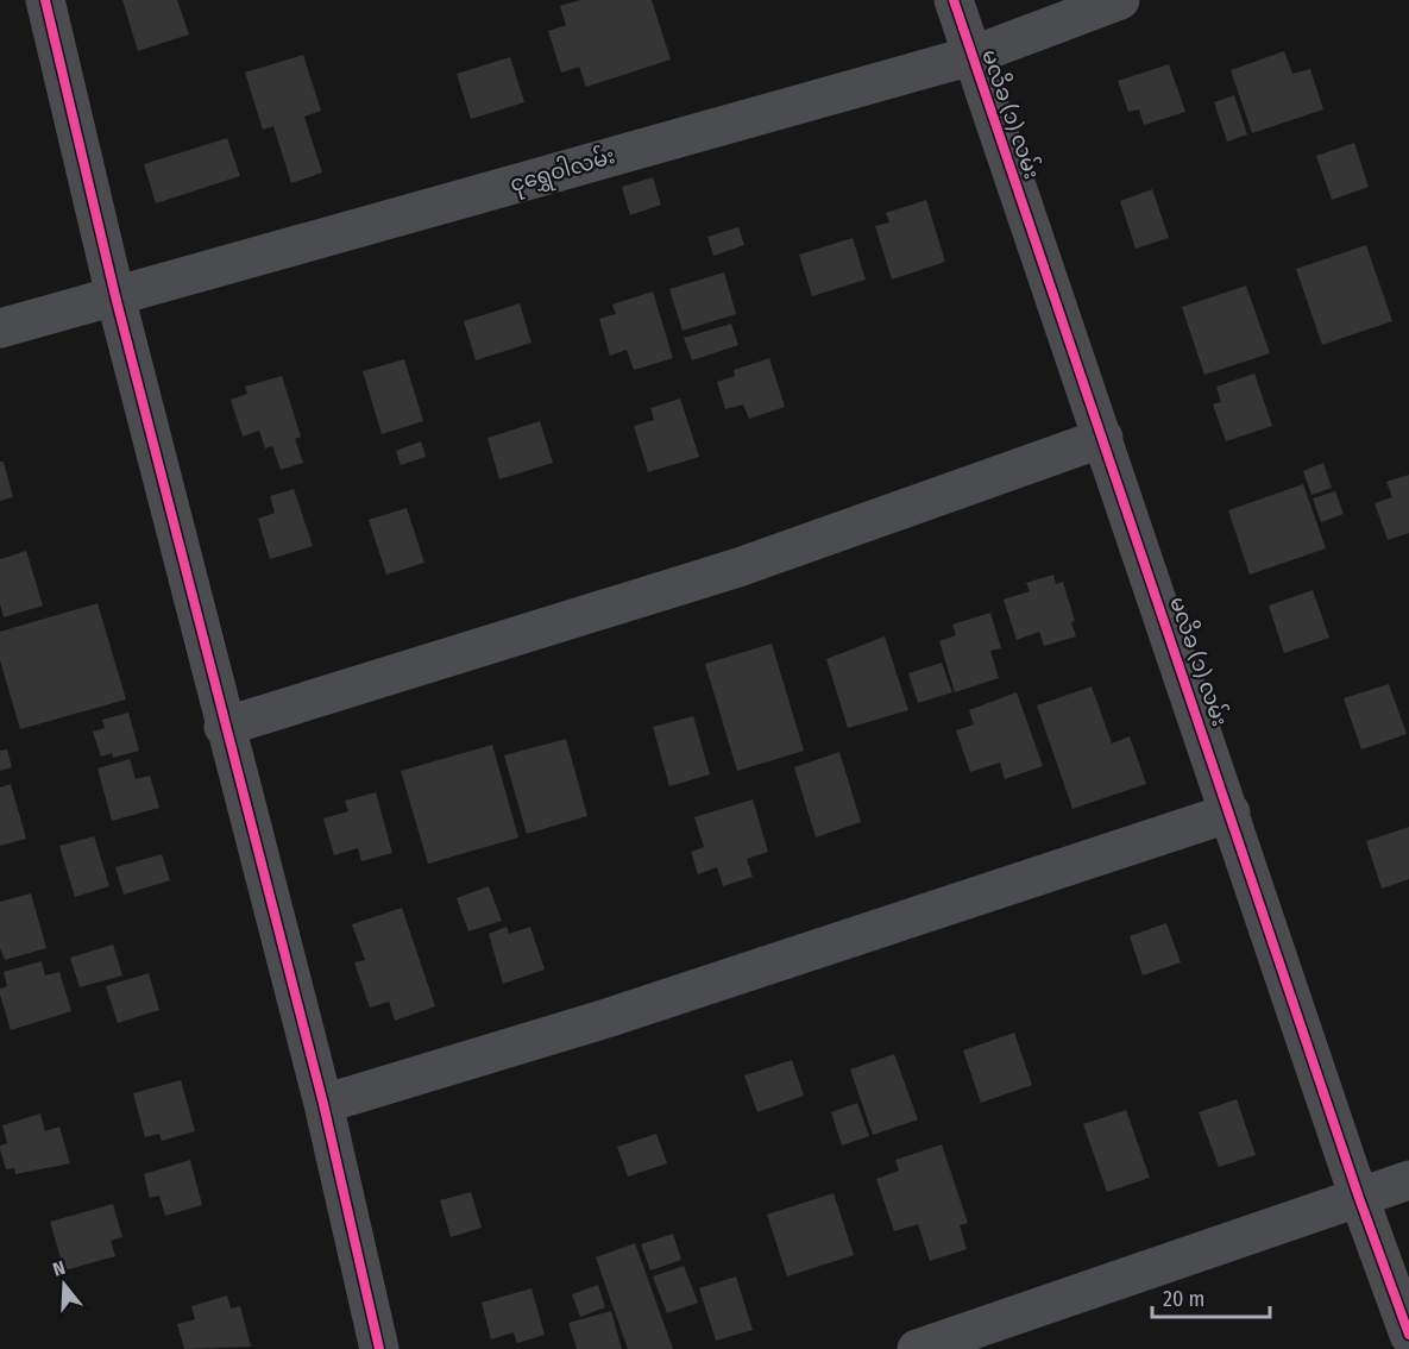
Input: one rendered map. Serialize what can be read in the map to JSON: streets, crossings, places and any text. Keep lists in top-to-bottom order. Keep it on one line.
{"streets":{"street":["မလိခ (၁) လမ်း","ငုရွှေဝါလမ်း"]},"crossings":[["မလိခ (၁) လမ်း","ငုရွှေဝါလမ်း"]],"scale_bar":"20 m","north":"top"}
